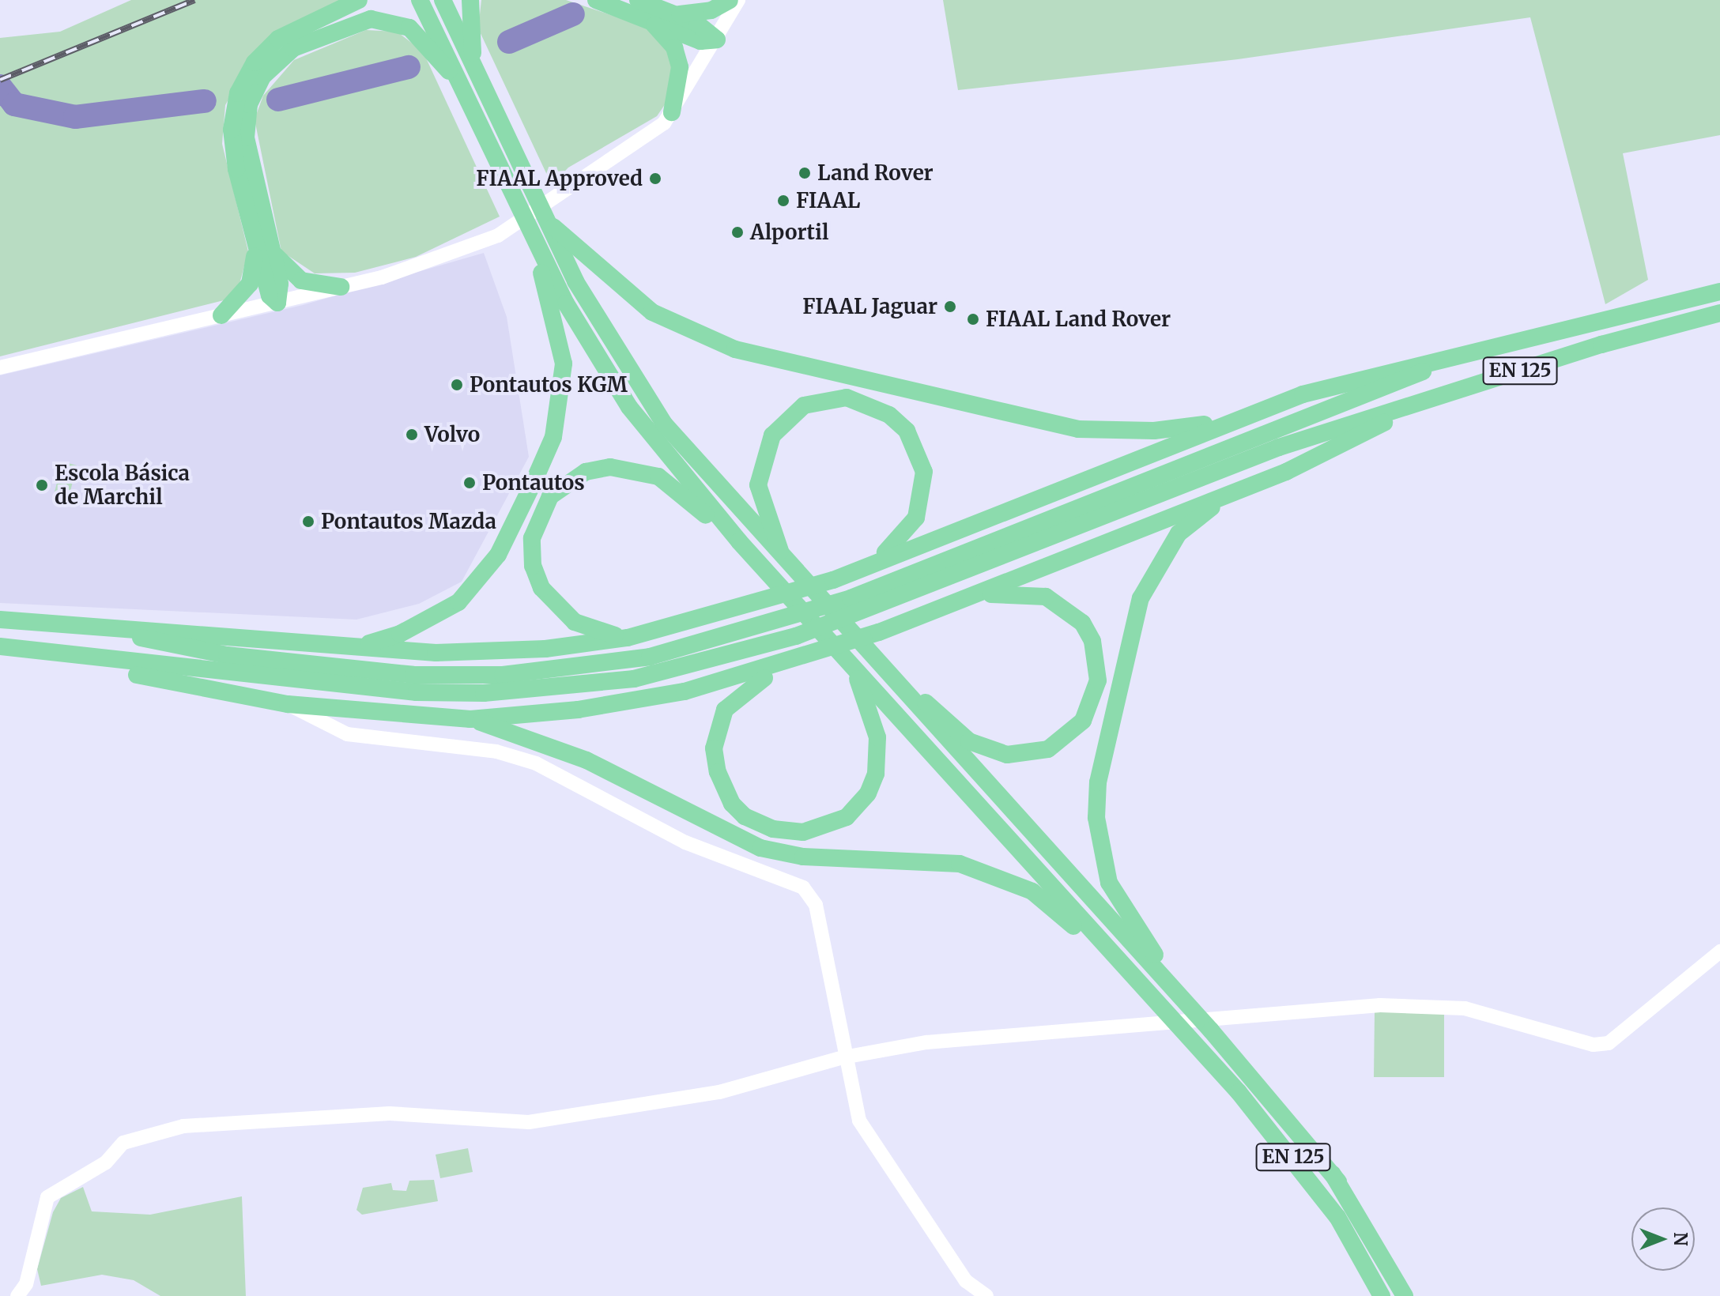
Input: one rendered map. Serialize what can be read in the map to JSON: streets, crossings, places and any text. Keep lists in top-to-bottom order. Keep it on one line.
{"streets":{"main road":["EN 125"]},"places":["Land Rover","FIAAL Approved","FIAAL","Alportil","FIAAL Jaguar","FIAAL Land Rover","Pontautos KGM","Volvo","Pontautos","Escola Básica de Marchil","Pontautos Mazda"],"north":"right"}
